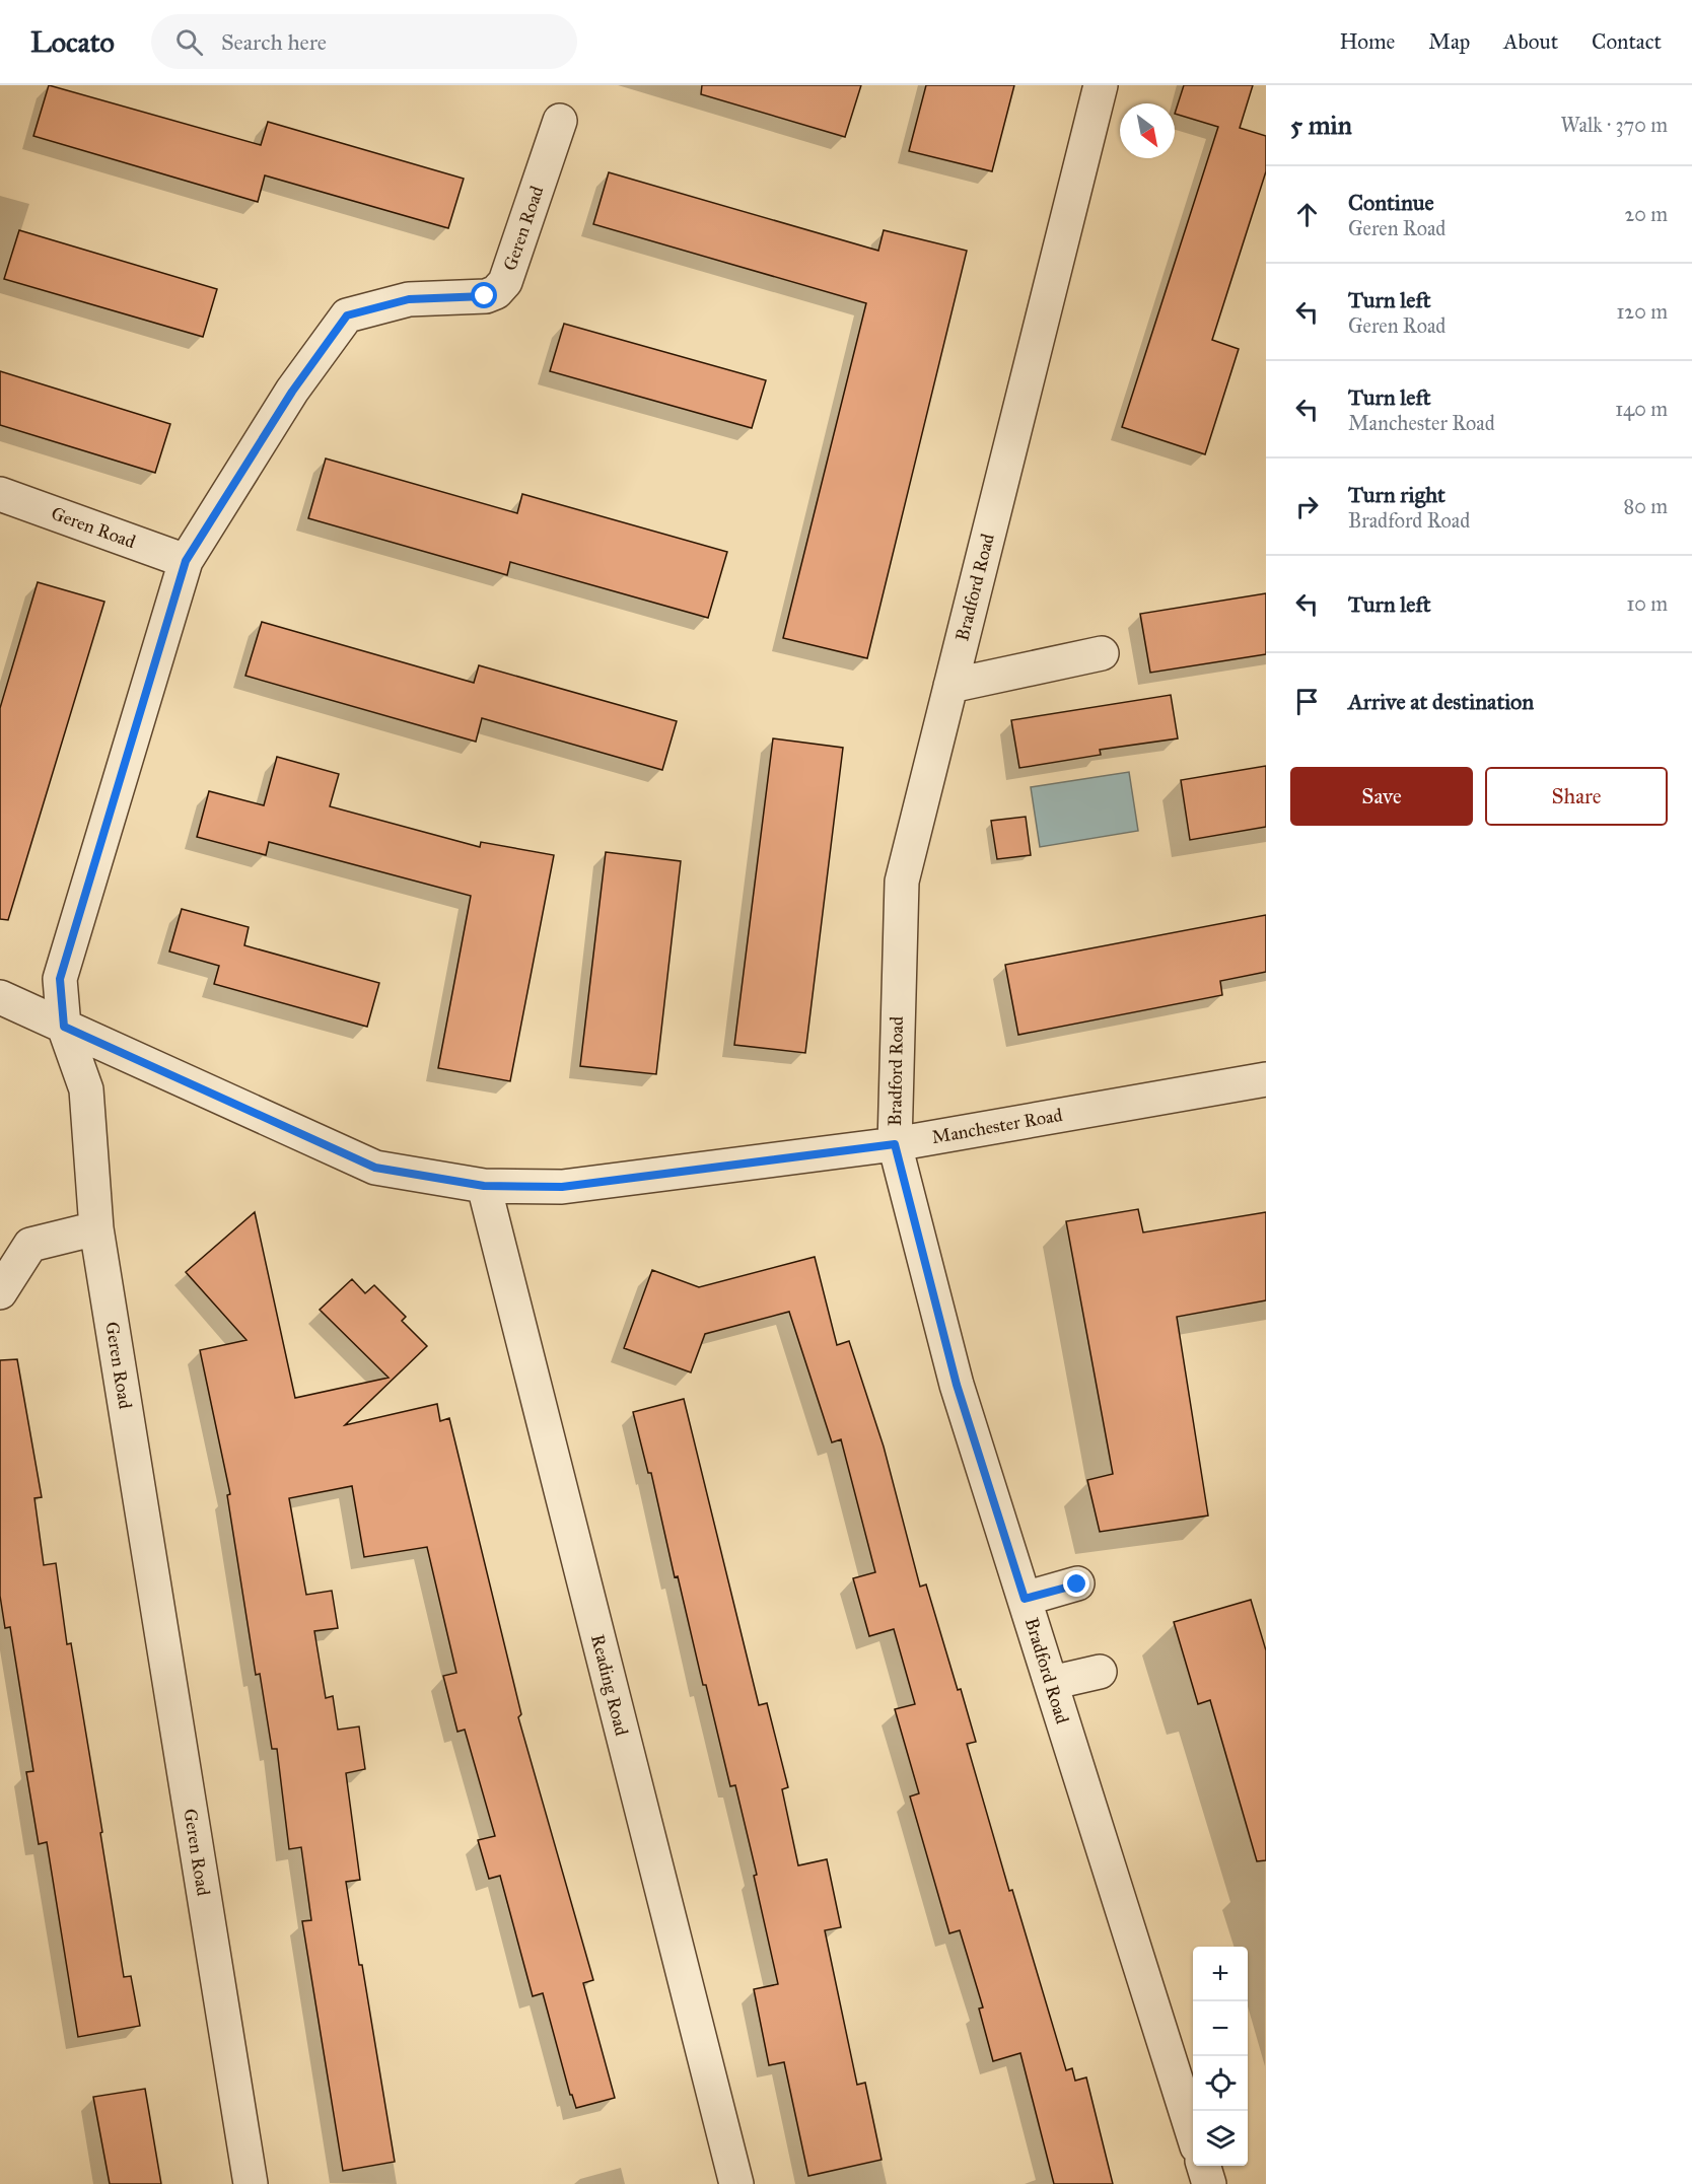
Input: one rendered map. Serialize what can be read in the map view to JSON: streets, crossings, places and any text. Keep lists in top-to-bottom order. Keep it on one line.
{"streets":{"street":["Geren Road","Bradford Road","Manchester Road","Reading Road"]},"crossings":[["Geren Road","Manchester Road"],["Bradford Road","Manchester Road"],["Manchester Road","Reading Road"]],"north":"bottom right","page":{"header":"Locato","search":"Search here","nav":["Home","Map","About","Contact"],"heading":["5 min","Walk · 370 m"],"list":[["Continue","Geren Road","20 m"],["Turn left","Geren Road","120 m"],["Turn left","Manchester Road","140 m"],["Turn right","Bradford Road","80 m"],["Turn left","10 m"],"Arrive at destination"],"buttons":["Save","Share"],"map_buttons":["+","−"]}}
